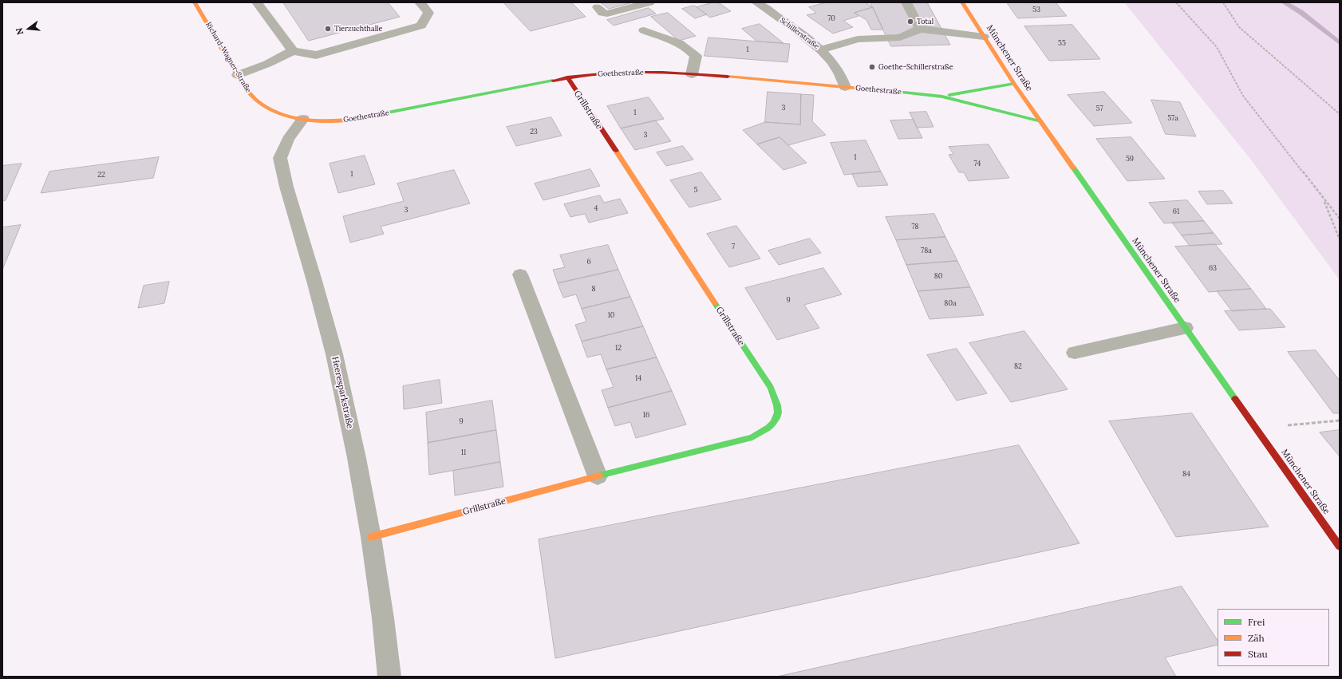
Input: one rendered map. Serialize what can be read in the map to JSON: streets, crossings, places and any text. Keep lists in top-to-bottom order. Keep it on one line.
{"streets":{"street":["Schillerstraße","Richard-Wagner-Straße","Münchener Straße","Goethestraße","Grillstraße","Heeresparkstraße"]},"crossings":[["Schillerstraße","Goethestraße"],["Richard-Wagner-Straße","Goethestraße"],["Richard-Wagner-Straße","Heeresparkstraße"],["Münchener Straße","Goethestraße"],["Goethestraße","Grillstraße"],["Goethestraße","Heeresparkstraße"],["Grillstraße","Heeresparkstraße"]],"places":["Total","Tierzuchthalle","Goethe-Schillerstraße"],"house_numbers":["53","70","55","1","3","57","1","57a","23","3","1","59","74","1","22","5","4","3","61","78","7","78a","6","63","80","8","9","80a","10","12","82","14","16","9","11","84"],"legend":["Frei","Zäh","Stau"],"north":"left"}
